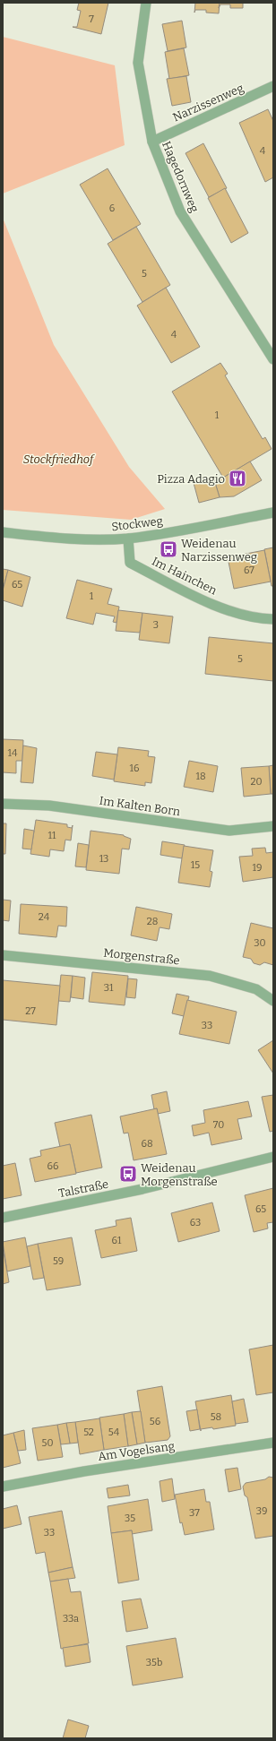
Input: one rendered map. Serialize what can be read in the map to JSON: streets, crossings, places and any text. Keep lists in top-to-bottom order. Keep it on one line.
{"streets":{"street":["Narzissenweg","Hagedornweg","Stockweg","Im Hainchen","Im Kalten Born","Morgenstraße","Talstraße","Am Vogelsang"]},"crossings":[["Narzissenweg","Hagedornweg"],["Stockweg","Im Hainchen"]],"parks":["Stockfriedhof"],"places":{"restaurant":["Pizza Adagio"],"bus stop":["Weidenau Narzissenweg","Weidenau Morgenstraße"]},"house_numbers":["7","4","6","5","4","1","67","65","1","3","5","14","16","18","20","11","13","15","19","24","28","30","31","27","33","70","68","66","65","63","61","59","58","56","52","54","50","39","37","35","33","33a","35b"]}
